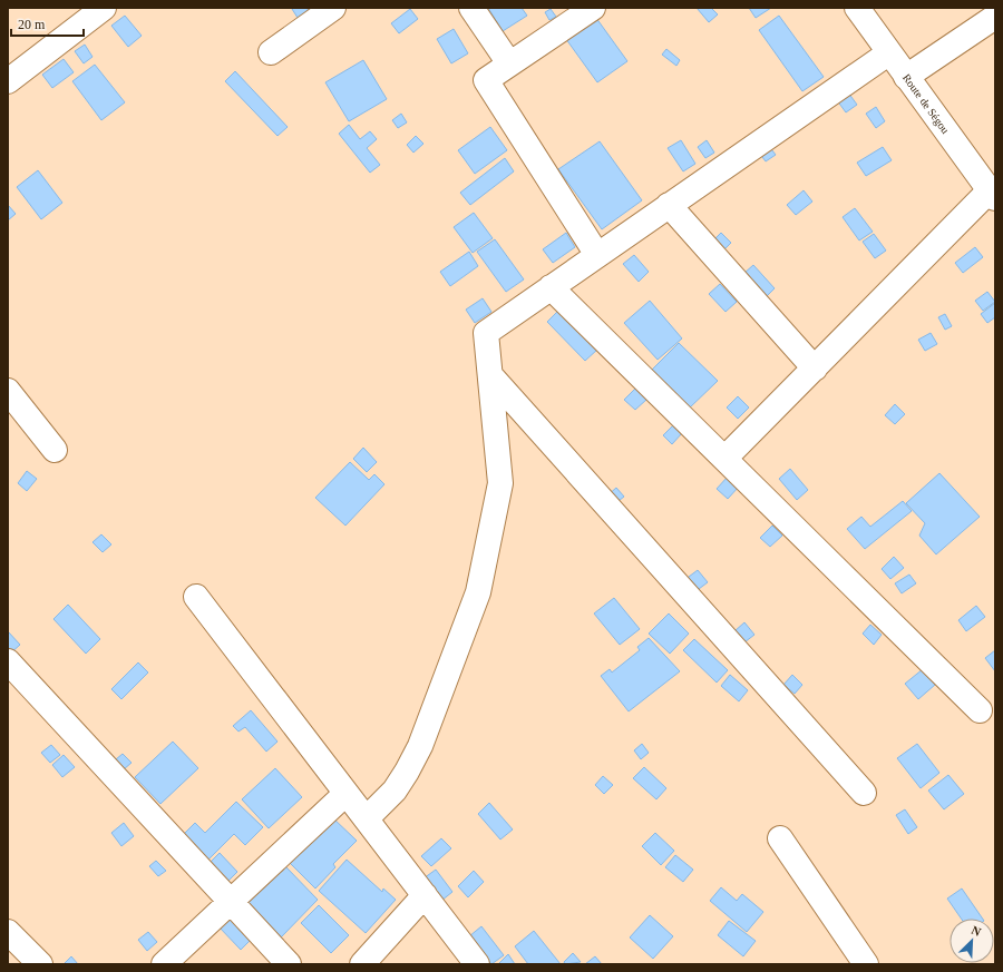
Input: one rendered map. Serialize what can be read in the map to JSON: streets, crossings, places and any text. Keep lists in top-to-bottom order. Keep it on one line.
{"streets":{"main road":["Route de Ségou"]},"scale_bar":"20 m","north":"top right"}
